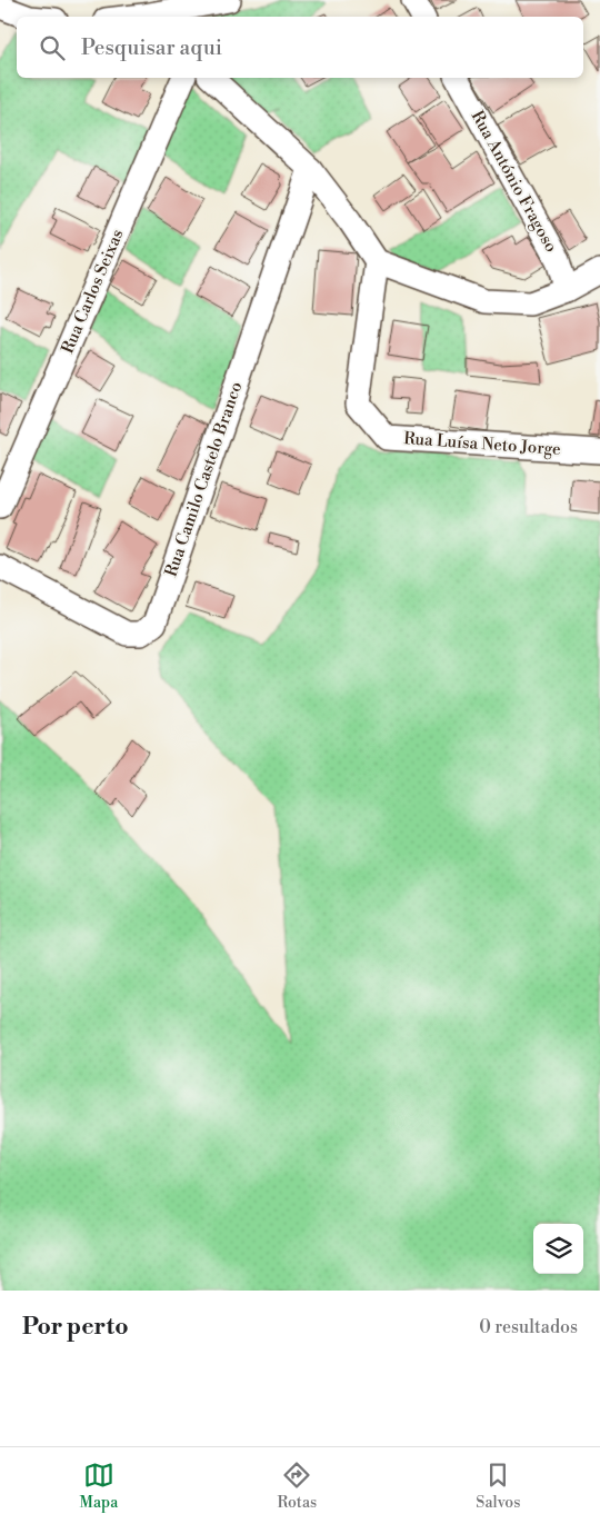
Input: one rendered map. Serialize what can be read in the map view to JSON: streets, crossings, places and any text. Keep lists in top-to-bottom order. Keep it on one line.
{"streets":{"street":["Rua António Fragoso","Rua Carlos Seixas","Rua Luísa Neto Jorge","Rua Camilo Castelo Branco"]},"page":{"search":"Pesquisar aqui","heading":["Por perto","0 resultados"],"nav":["Mapa","Rotas","Salvos"]}}
